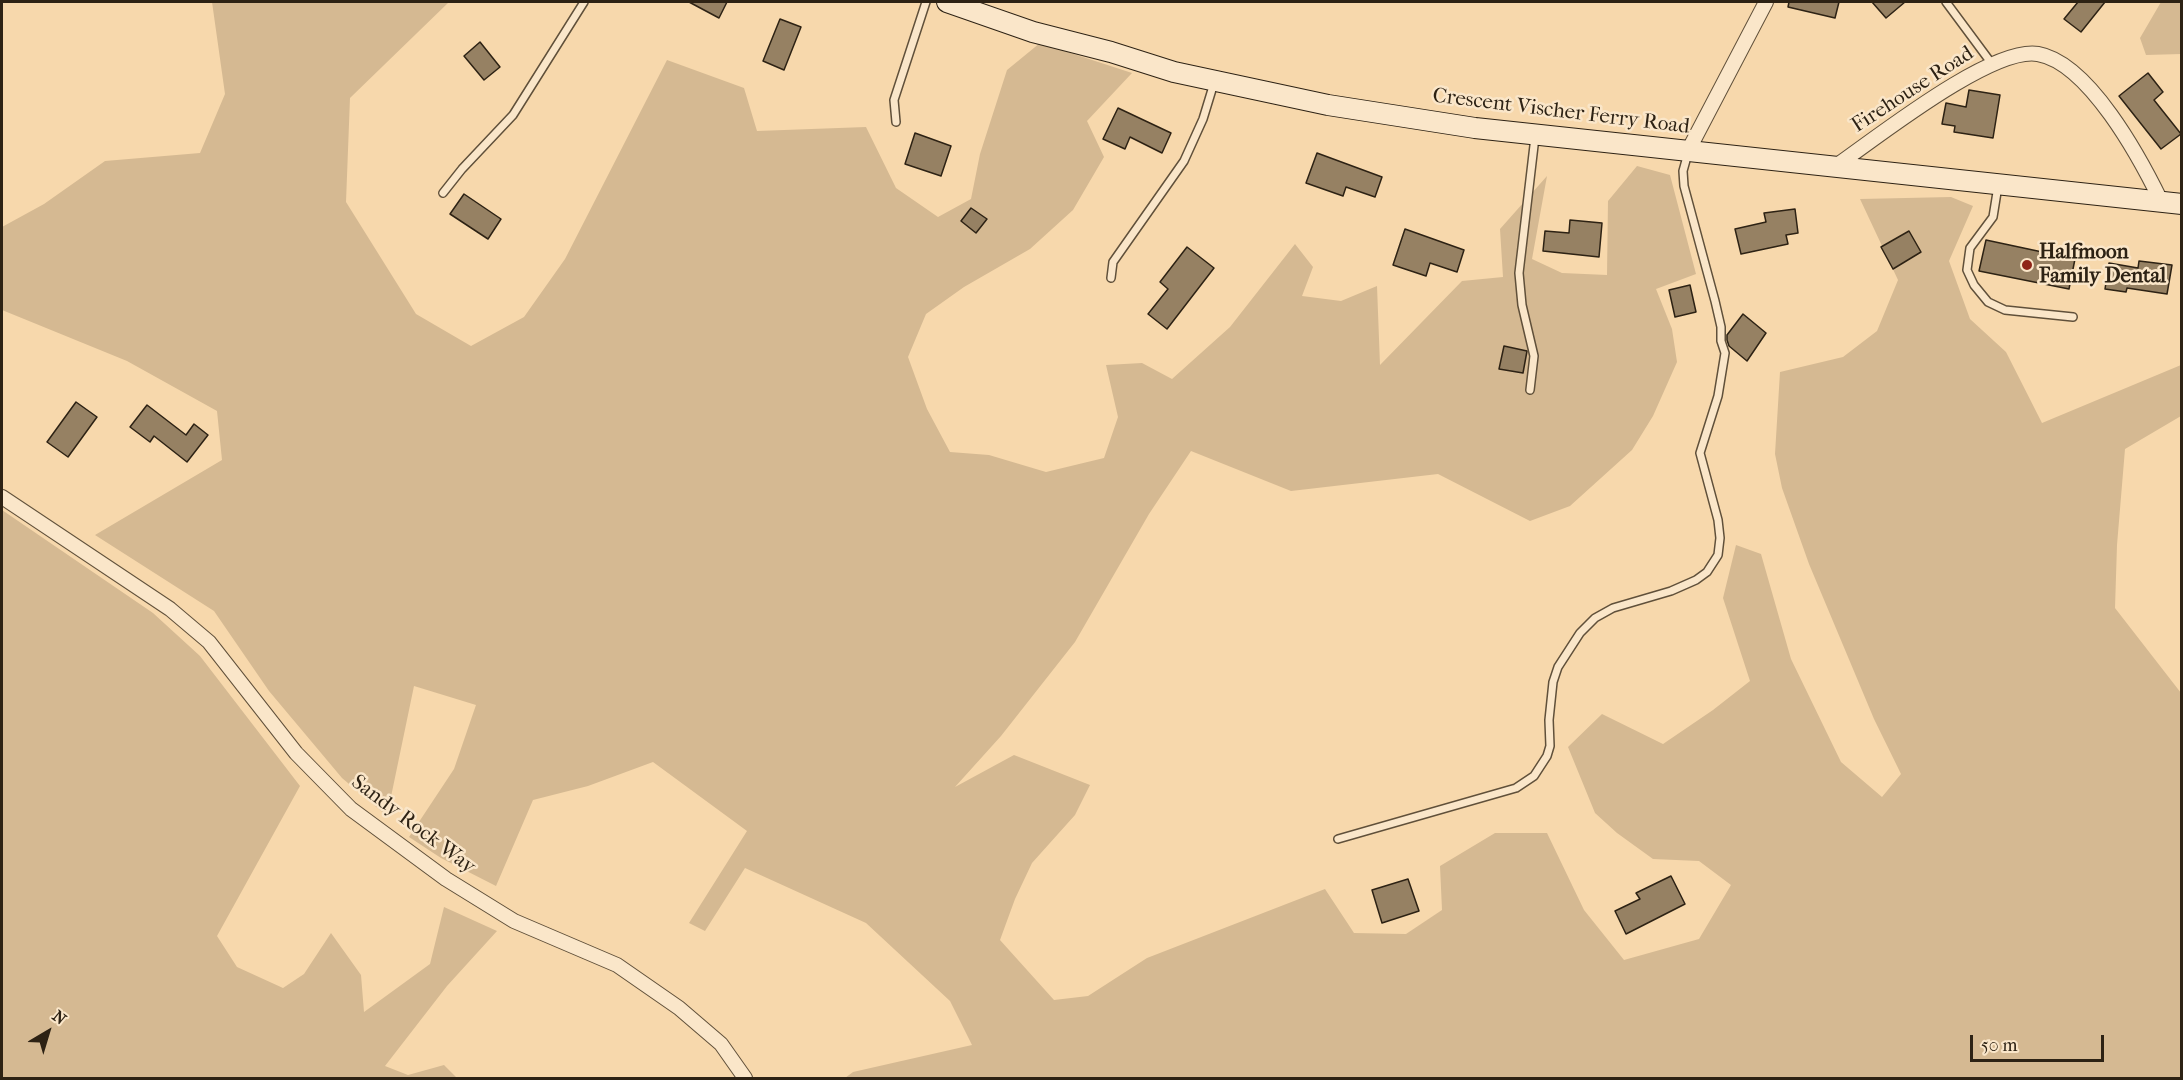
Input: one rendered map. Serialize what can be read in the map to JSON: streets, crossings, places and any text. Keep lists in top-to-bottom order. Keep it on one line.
{"streets":{"main road":["Crescent Vischer Ferry Road"],"street":["Firehouse Road","Sandy Rock Way"]},"crossings":[["Firehouse Road","Crescent Vischer Ferry Road"]],"places":["Halfmoon Family Dental"],"scale_bar":"50 m","north":"top right"}
